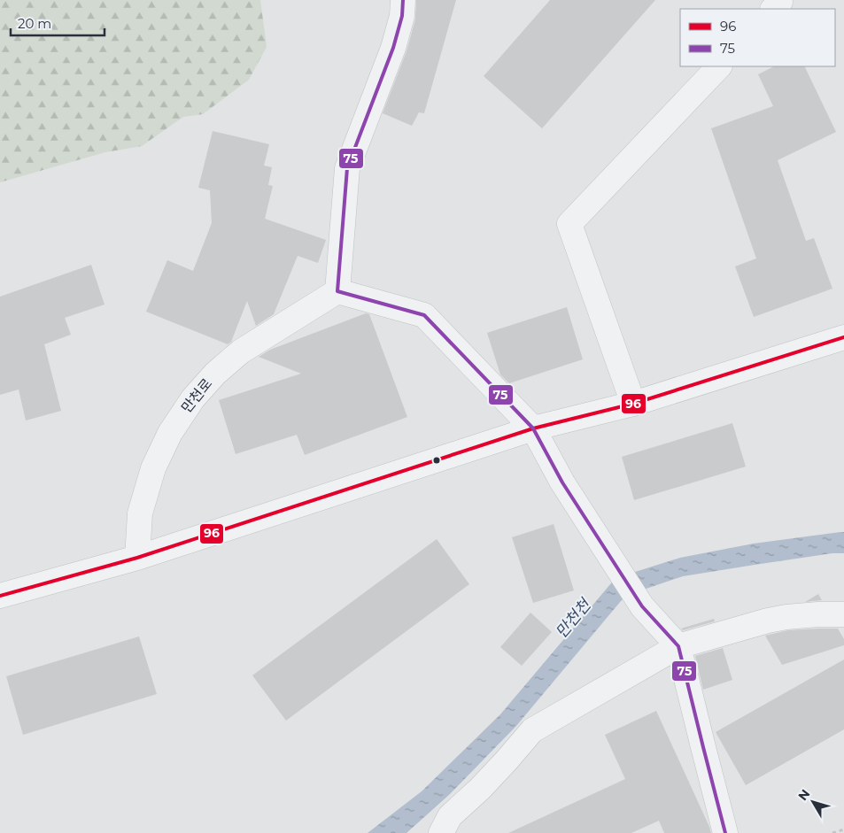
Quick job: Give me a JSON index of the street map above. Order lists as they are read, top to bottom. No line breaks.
{"streets":{"street":["만천로"]},"water":["만천천"],"lines":["transit line 75","transit line 96"],"legend":["96","75"],"scale_bar":"20 m","north":"top left"}
